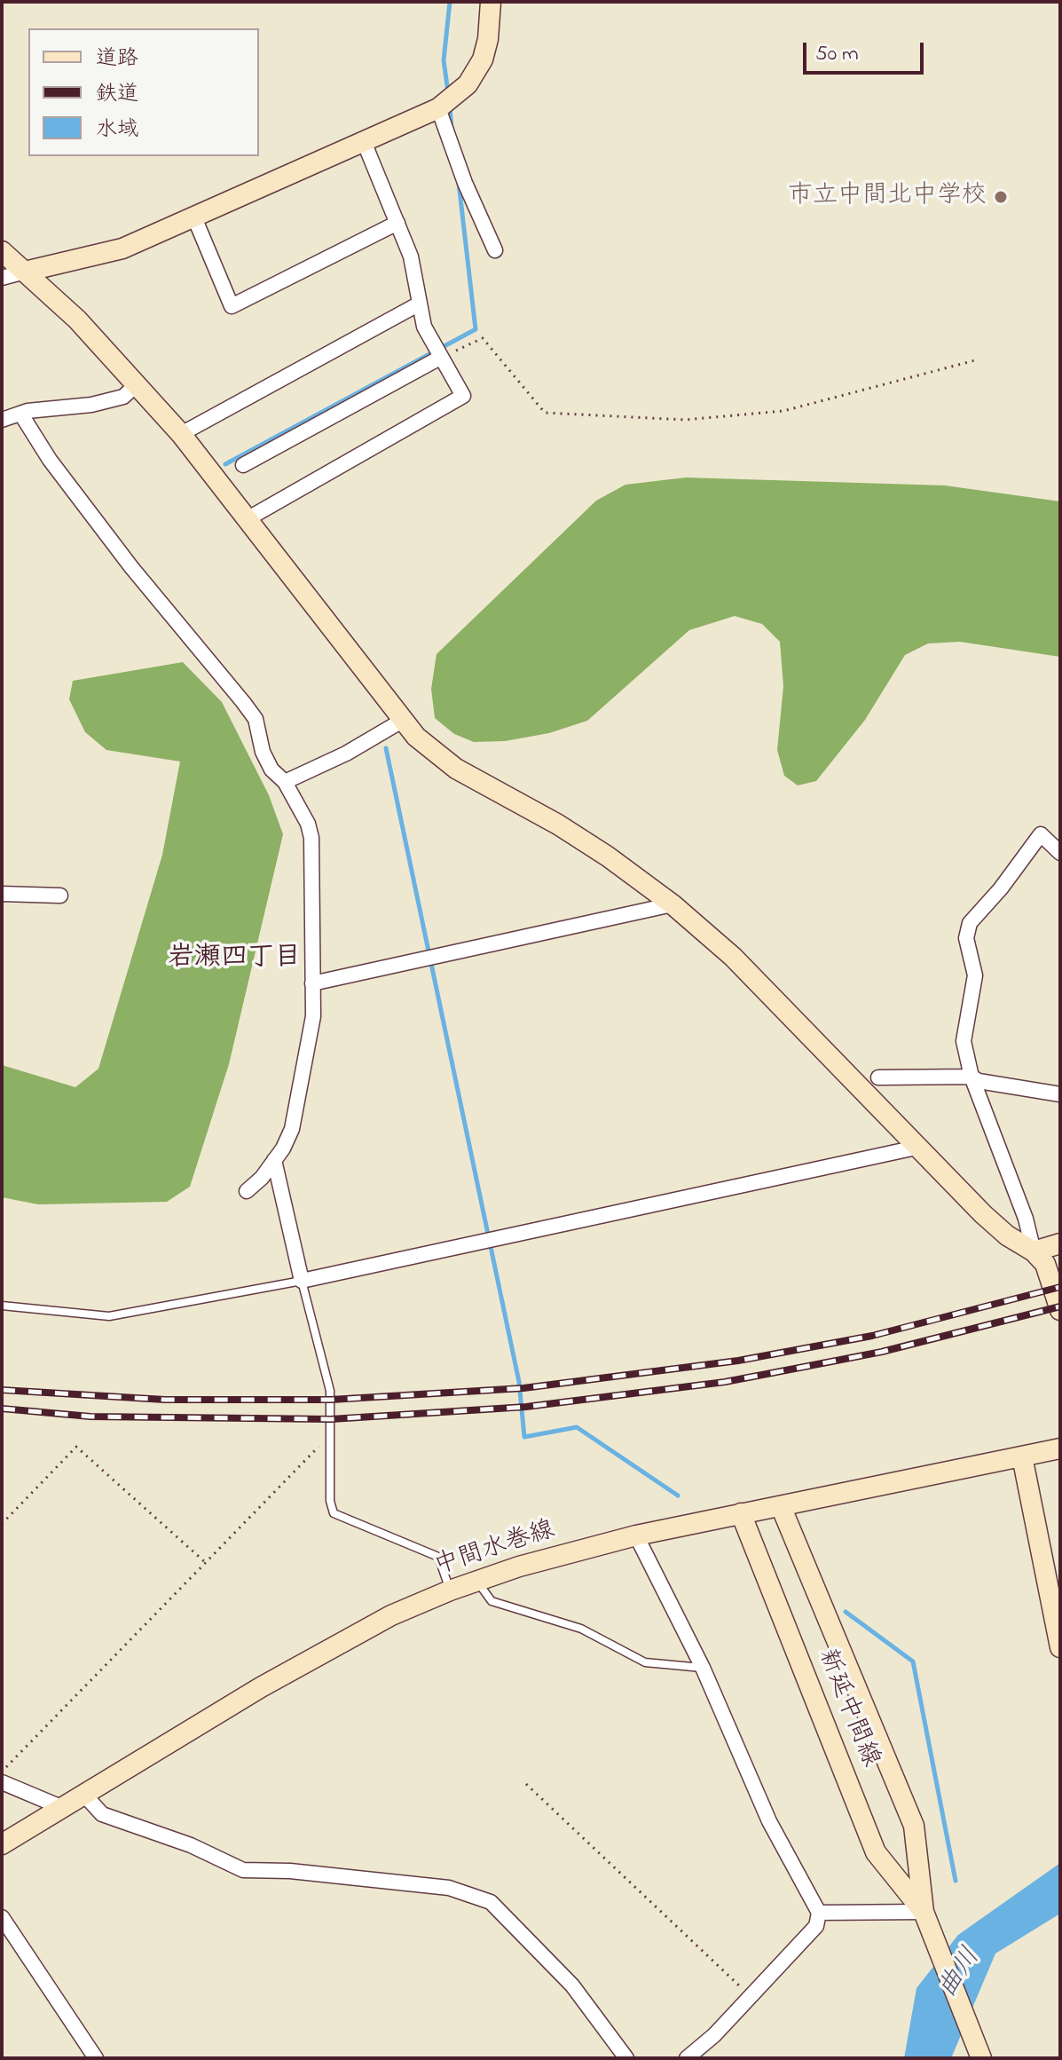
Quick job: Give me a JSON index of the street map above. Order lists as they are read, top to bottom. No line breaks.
{"streets":{"street":["中間水巻線","新延中間線"]},"crossings":[["中間水巻線","新延中間線"]],"districts":["岩瀬四丁目"],"water":["曲川"],"places":["市立中間北中学校"],"legend":["道路","鉄道","水域"],"scale_bar":"50 m"}
